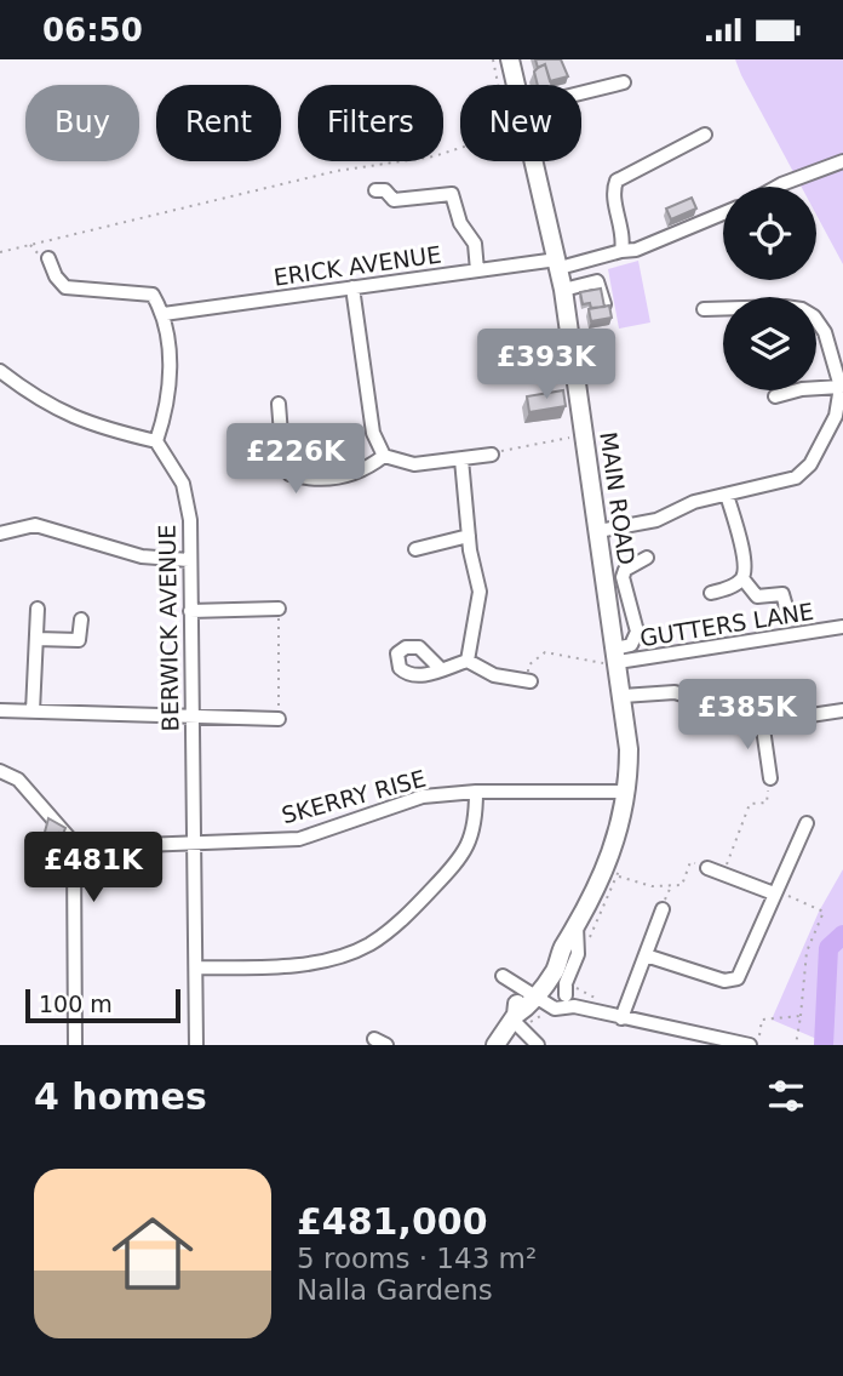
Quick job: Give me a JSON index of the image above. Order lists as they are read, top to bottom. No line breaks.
{"streets":{"main road":["MAIN ROAD"],"street":["ERICK AVENUE","GUTTERS LANE","BERWICK AVENUE","SKERRY RISE"]},"crossings":[["ERICK AVENUE","MAIN ROAD"],["MAIN ROAD","GUTTERS LANE"],["MAIN ROAD","SKERRY RISE"],["BERWICK AVENUE","SKERRY RISE"]],"scale_bar":"100 m","page":{"status":"06:50","chip":["Buy","Rent","Filters","New"],"price":["£393K","£226K","£385K","£481K"],"scale":"100 m","heading":"4 homes","list":[{"name":"£481,000","note":"5 rooms · 143 m² · Nalla Gardens"}]}}
